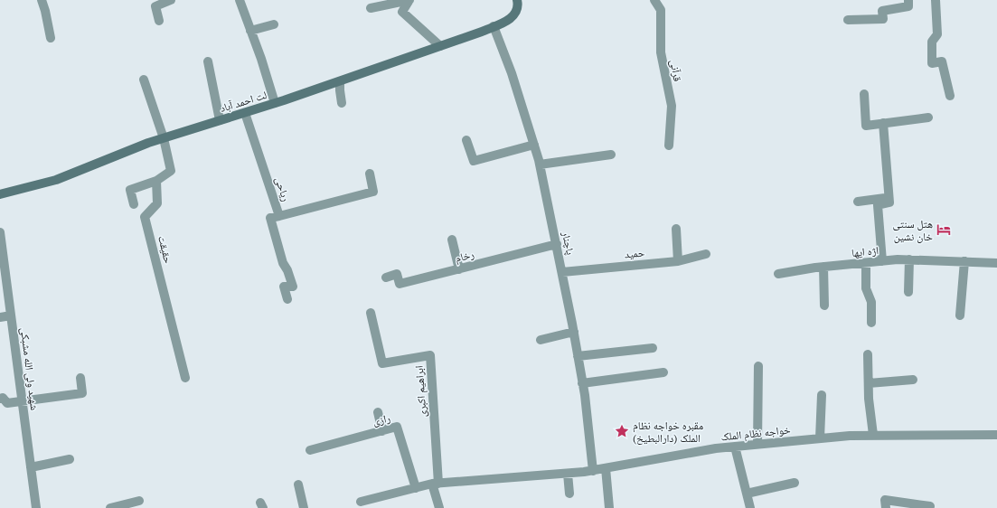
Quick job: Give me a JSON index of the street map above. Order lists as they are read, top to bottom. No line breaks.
{"streets":{"street":["قرآنی","لت احمد آباد","ریاحی","پاچنار","حقیقت","اژه ایها","حمید","رخام","شهید ولی الله مشبکی","ابراهیم اکبری","رازی","خواجه نظام الملک"]},"crossings":[["لت احمد آباد","ریاحی"],["لت احمد آباد","پاچنار"],["پاچنار","حمید"],["پاچنار","رخام"],["پاچنار","خواجه نظام الملک"],["ابراهیم اکبری","خواجه نظام الملک"],["رازی","خواجه نظام الملک"]],"places":{"hotel":["هتل سنتی خان نشین"],"place":["مقبره خواجه نظام الملک (دارالبطیخ)"]}}
